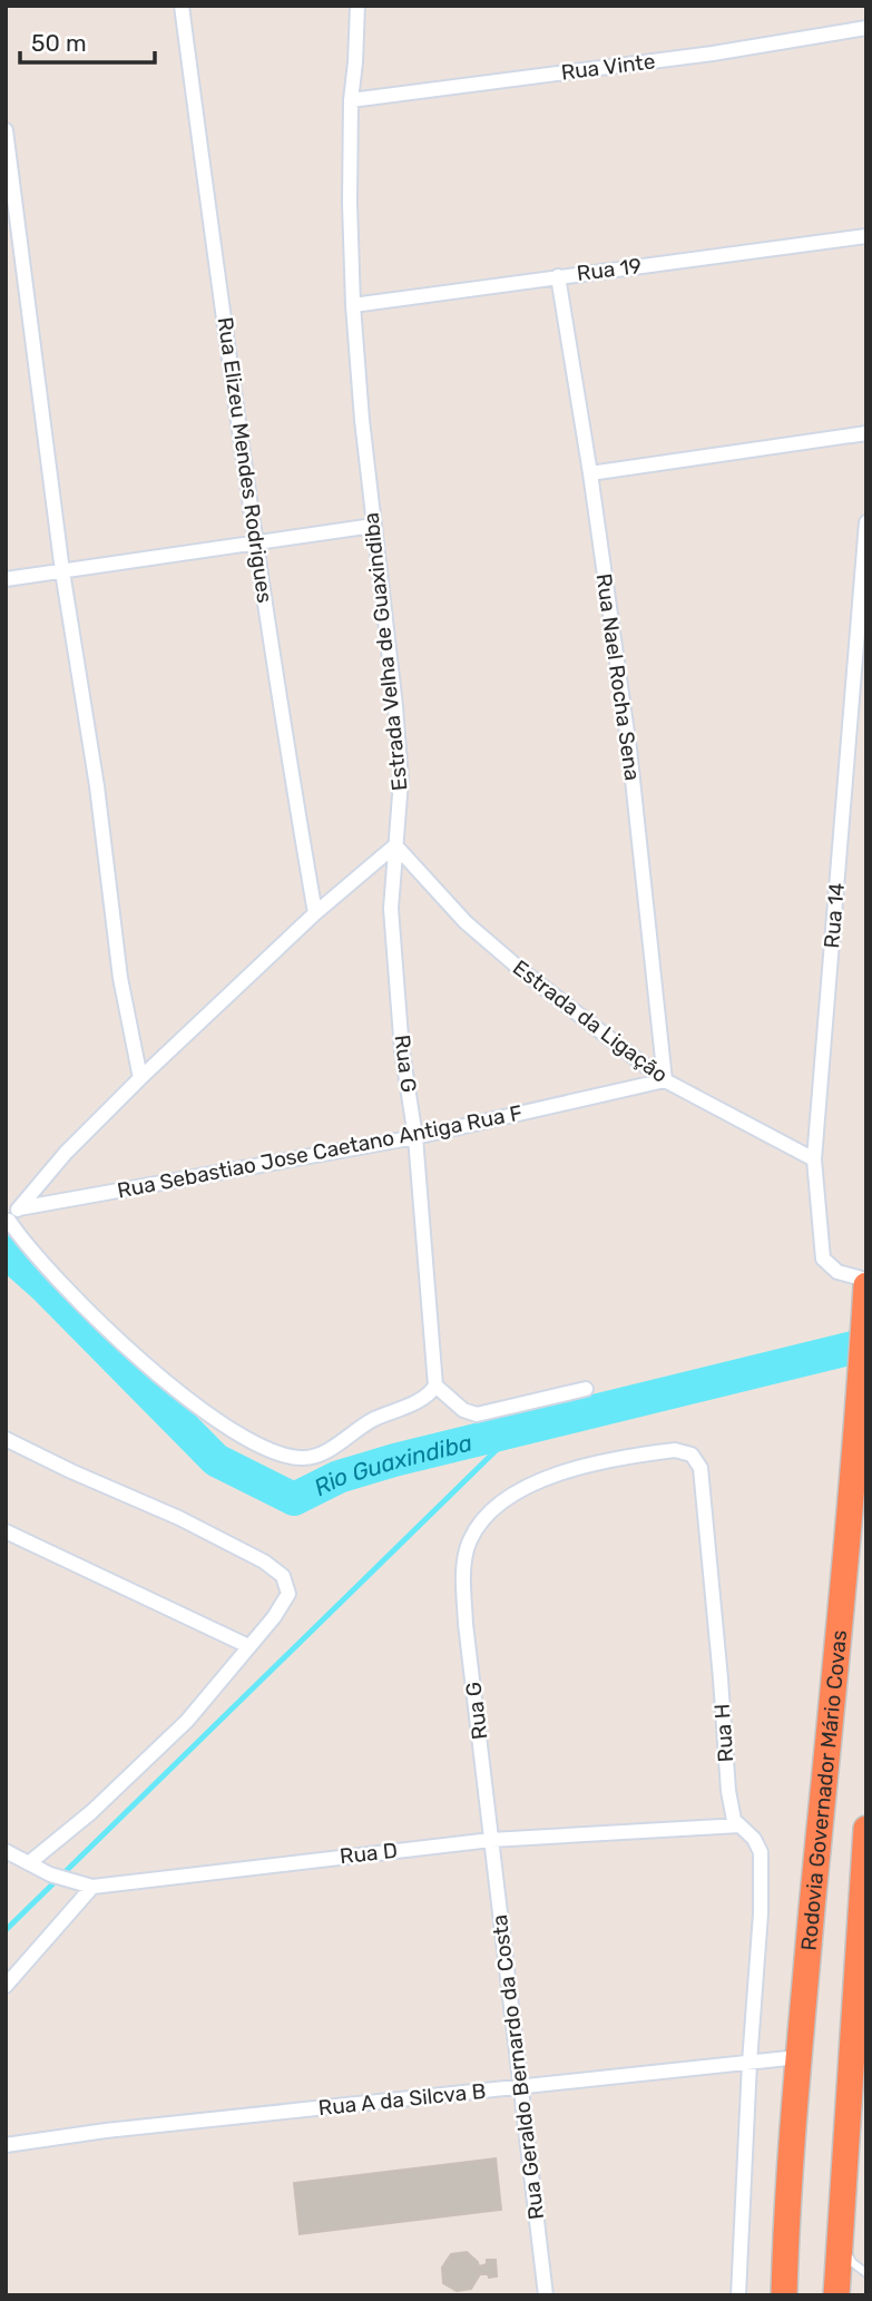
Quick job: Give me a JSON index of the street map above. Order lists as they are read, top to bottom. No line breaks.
{"streets":{"highway":["Rodovia Governador Mário Covas"],"street":["Rua Vinte","Rua 19","Rua Elizeu Mendes Rodrigues","Estrada Velha de Guaxindiba","Rua Nael Rocha Sena","Rua 14","Estrada da Ligação","Rua G","Rua Sebastiao Jose Caetano Antiga Rua F","Rua H","Rua D","Rua Geraldo Bernardo da Costa","Rua A da Silcva B"]},"crossings":[["Rua Vinte","Estrada Velha de Guaxindiba"],["Rua 19","Estrada Velha de Guaxindiba"],["Rua 19","Rua Nael Rocha Sena"],["Estrada Velha de Guaxindiba","Estrada da Ligação"],["Estrada Velha de Guaxindiba","Rua G"],["Rua Nael Rocha Sena","Estrada da Ligação"],["Rua Nael Rocha Sena","Rua Sebastiao Jose Caetano Antiga Rua F"],["Rua 14","Estrada da Ligação"],["Rua 14","Rodovia Governador Mário Covas"],["Estrada da Ligação","Rua G"],["Estrada da Ligação","Rua Sebastiao Jose Caetano Antiga Rua F"],["Rua G","Rua Sebastiao Jose Caetano Antiga Rua F"],["Rua G","Rua H"],["Rua G","Rua D"],["Rua G","Rua Geraldo Bernardo da Costa"],["Rua H","Rua D"],["Rua H","Rua A da Silcva B"],["Rodovia Governador Mário Covas","Rua A da Silcva B"],["Rua D","Rua Geraldo Bernardo da Costa"],["Rua Geraldo Bernardo da Costa","Rua A da Silcva B"]],"water":["Rio Guaxindiba"],"scale_bar":"50 m"}
